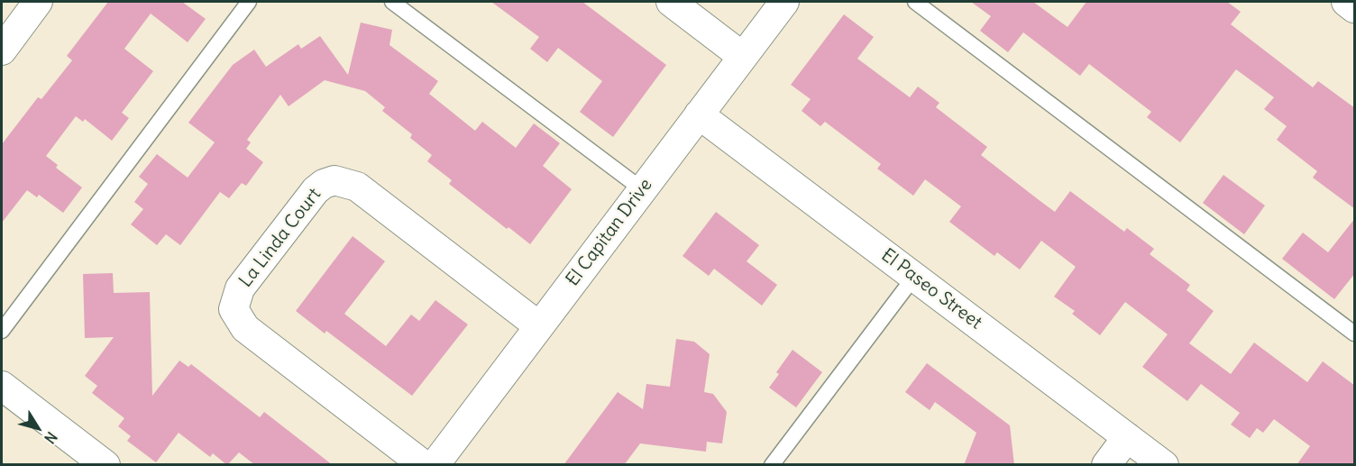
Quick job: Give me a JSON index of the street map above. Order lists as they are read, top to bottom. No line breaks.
{"streets":{"street":["El Capitan Drive","La Linda Court","El Paseo Street"]},"crossings":[["El Capitan Drive","La Linda Court"],["El Capitan Drive","El Paseo Street"]],"north":"bottom right"}
